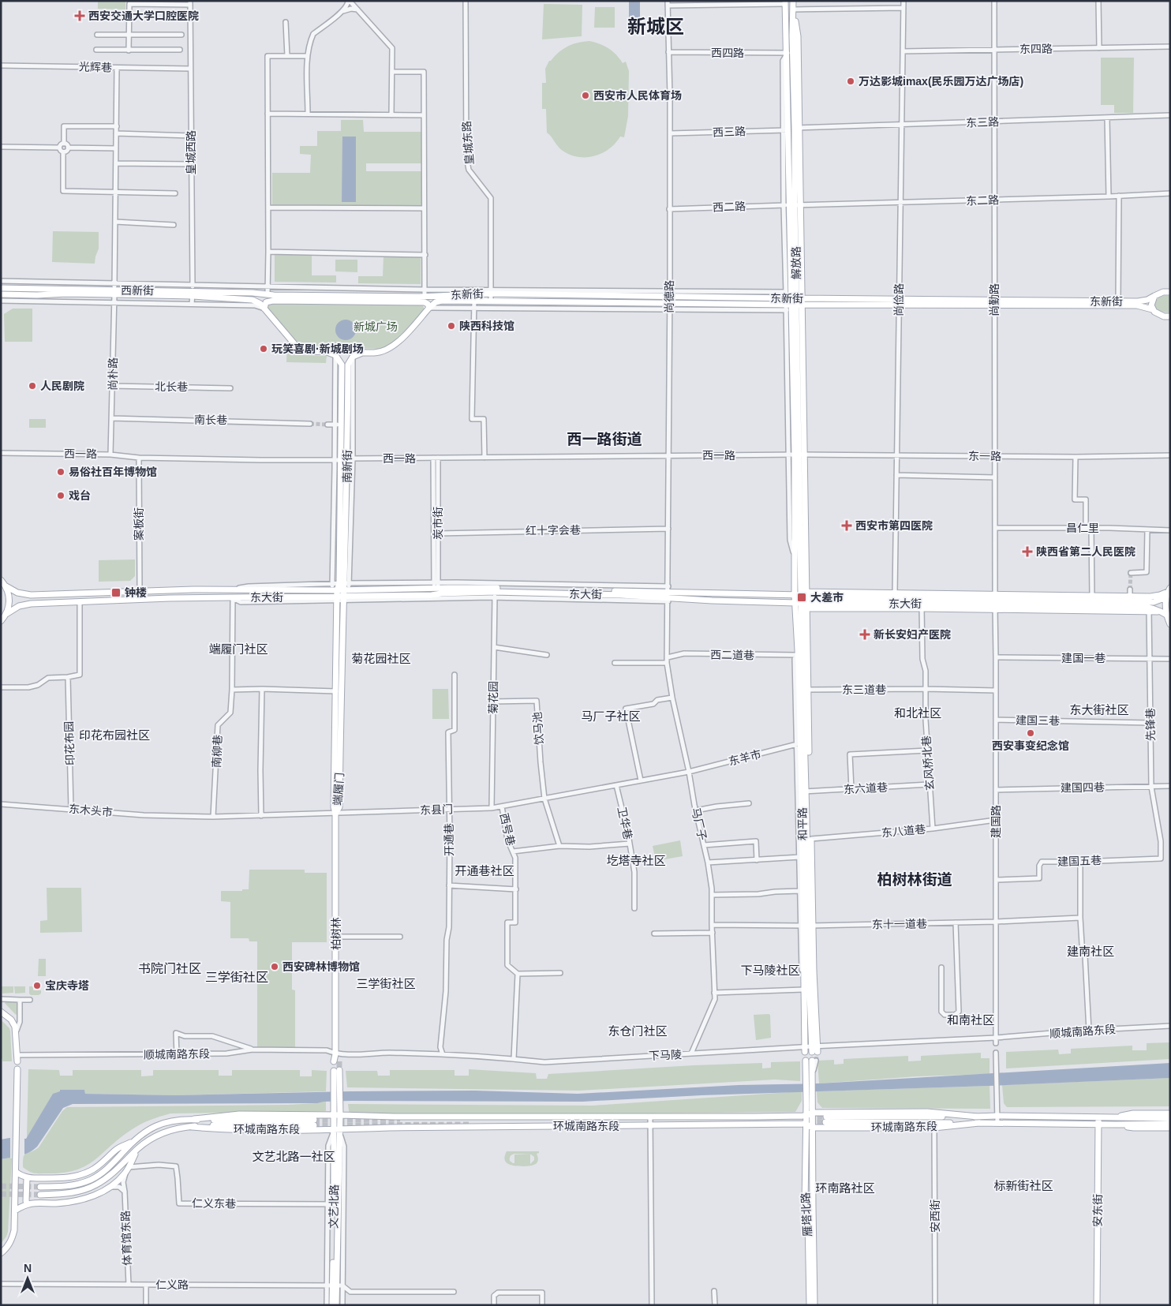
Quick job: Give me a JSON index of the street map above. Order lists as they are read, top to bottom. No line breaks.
{"streets":{"main road":["解放路","西新街","东新街","南新街","东大街","端履门","和平路","柏树林","环城南路东段","文艺北路","安东街","雁塔北路"],"street":["东四路","西四路","光辉巷","东三路","西三路","皇城东路","皇城西路","东二路","西二路","尚德路","尚俭路","尚勤路","尚朴路","北长巷","南长巷","西一路","东一路","炭市街","案板街","昌仁里","红十字会巷","西二道巷","建国一巷","东三道巷","菊花园","建国三巷","先锋巷","饮马池","印花布园","南柳巷","东羊市","玄风桥北巷","建国四巷","东六道巷","东县门","东木头市","建国路","卫华巷","马厂子","西号巷","东八道巷","开通巷","建国五巷","东十一道巷","顺城南路东段","下马陵","仁义东巷","安西街","体育馆东路","仁义路"]},"crossings":[["东四路","尚俭路"],["东四路","尚勤路"],["西四路","解放路"],["西四路","尚德路"],["光辉巷","皇城西路"],["光辉巷","尚朴路"],["东三路","解放路"],["东三路","尚俭路"],["东三路","尚勤路"],["西三路","解放路"],["西三路","尚德路"],["皇城东路","东新街"],["皇城西路","西新街"],["东二路","西二路"],["东二路","解放路"],["东二路","尚俭路"],["东二路","尚勤路"],["西二路","解放路"],["西二路","尚德路"],["解放路","东新街"],["解放路","西一路"],["解放路","东一路"],["解放路","东大街"],["解放路","和平路"],["西新街","东新街"],["西新街","尚朴路"],["西新街","南新街"],["东新街","尚德路"],["东新街","尚俭路"],["东新街","尚勤路"],["尚德路","西一路"],["尚德路","红十字会巷"],["尚德路","东大街"],["尚德路","马厂子"],["尚俭路","东一路"],["尚俭路","东大街"],["尚勤路","东一路"],["尚勤路","昌仁里"],["尚勤路","东大街"],["尚勤路","建国路"],["尚朴路","北长巷"],["尚朴路","南长巷"],["尚朴路","西一路"],["西一路","东一路"],["西一路","南新街"],["西一路","炭市街"],["西一路","案板街"],["南新街","东大街"],["南新街","端履门"],["炭市街","红十字会巷"],["炭市街","东大街"],["案板街","东大街"],["东大街","菊花园"],["东大街","先锋巷"],["东大街","南柳巷"],["东大街","玄风桥北巷"],["东大街","端履门"],["东大街","建国路"],["东大街","马厂子"],["东大街","和平路"],["西二道巷","马厂子"],["西二道巷","和平路"],["建国一巷","先锋巷"],["建国一巷","建国路"],["东三道巷","玄风桥北巷"],["东三道巷","建国路"],["东三道巷","和平路"],["菊花园","饮马池"],["菊花园","东县门"],["建国三巷","先锋巷"],["建国三巷","建国路"],["先锋巷","建国四巷"],["先锋巷","建国五巷"],["饮马池","东县门"],["印花布园","东木头市"],["南柳巷","东县门"],["东羊市","东县门"],["东羊市","马厂子"],["东羊市","和平路"],["玄风桥北巷","东六道巷"],["玄风桥北巷","东八道巷"],["建国四巷","建国路"],["东六道巷","和平路"],["端履门","东县门"],["端履门","柏树林"],["东县门","东木头市"],["东县门","卫华巷"],["东县门","马厂子"],["东县门","西号巷"],["东县门","开通巷"],["东县门","柏树林"],["建国路","东八道巷"],["建国路","建国五巷"],["建国路","东十一道巷"],["建国路","顺城南路东段"],["建国路","下马陵"],["马厂子","东十一道巷"],["马厂子","下马陵"],["和平路","东十一道巷"],["和平路","下马陵"],["开通巷","下马陵"],["柏树林","顺城南路东段"],["柏树林","下马陵"],["顺城南路东段","下马陵"],["环城南路东段","文艺北路"],["环城南路东段","安东街"],["环城南路东段","雁塔北路"],["环城南路东段","安西街"],["仁义东巷","文艺北路"],["文艺北路","仁义路"],["体育馆东路","仁义路"]],"districts":["新城区","西一路街道","端履门社区","菊花园社区","东大街社区","和北社区","马厂子社区","印花布园社区","圪塔寺社区","开通巷社区","柏树林街道","建南社区","书院门社区","下马陵社区","三学街社区","三学街社区","和南社区","东仓门社区","文艺北路一社区","标新街社区","环南路社区"],"parks":["新城广场"],"places":{"health":["西安交通大学口腔医院","西安市第四医院","陕西省第二人民医院","新长安妇产医院"],"other":["万达影城imax(民乐园万达广场店)","西安市人民体育场","陕西科技馆","玩笑喜剧·新城剧场","人民剧院","易俗社百年博物馆","戏台","西安事变纪念馆","西安碑林博物馆","宝庆寺塔"],"transit":["钟楼","大差市"]},"north":"top"}
